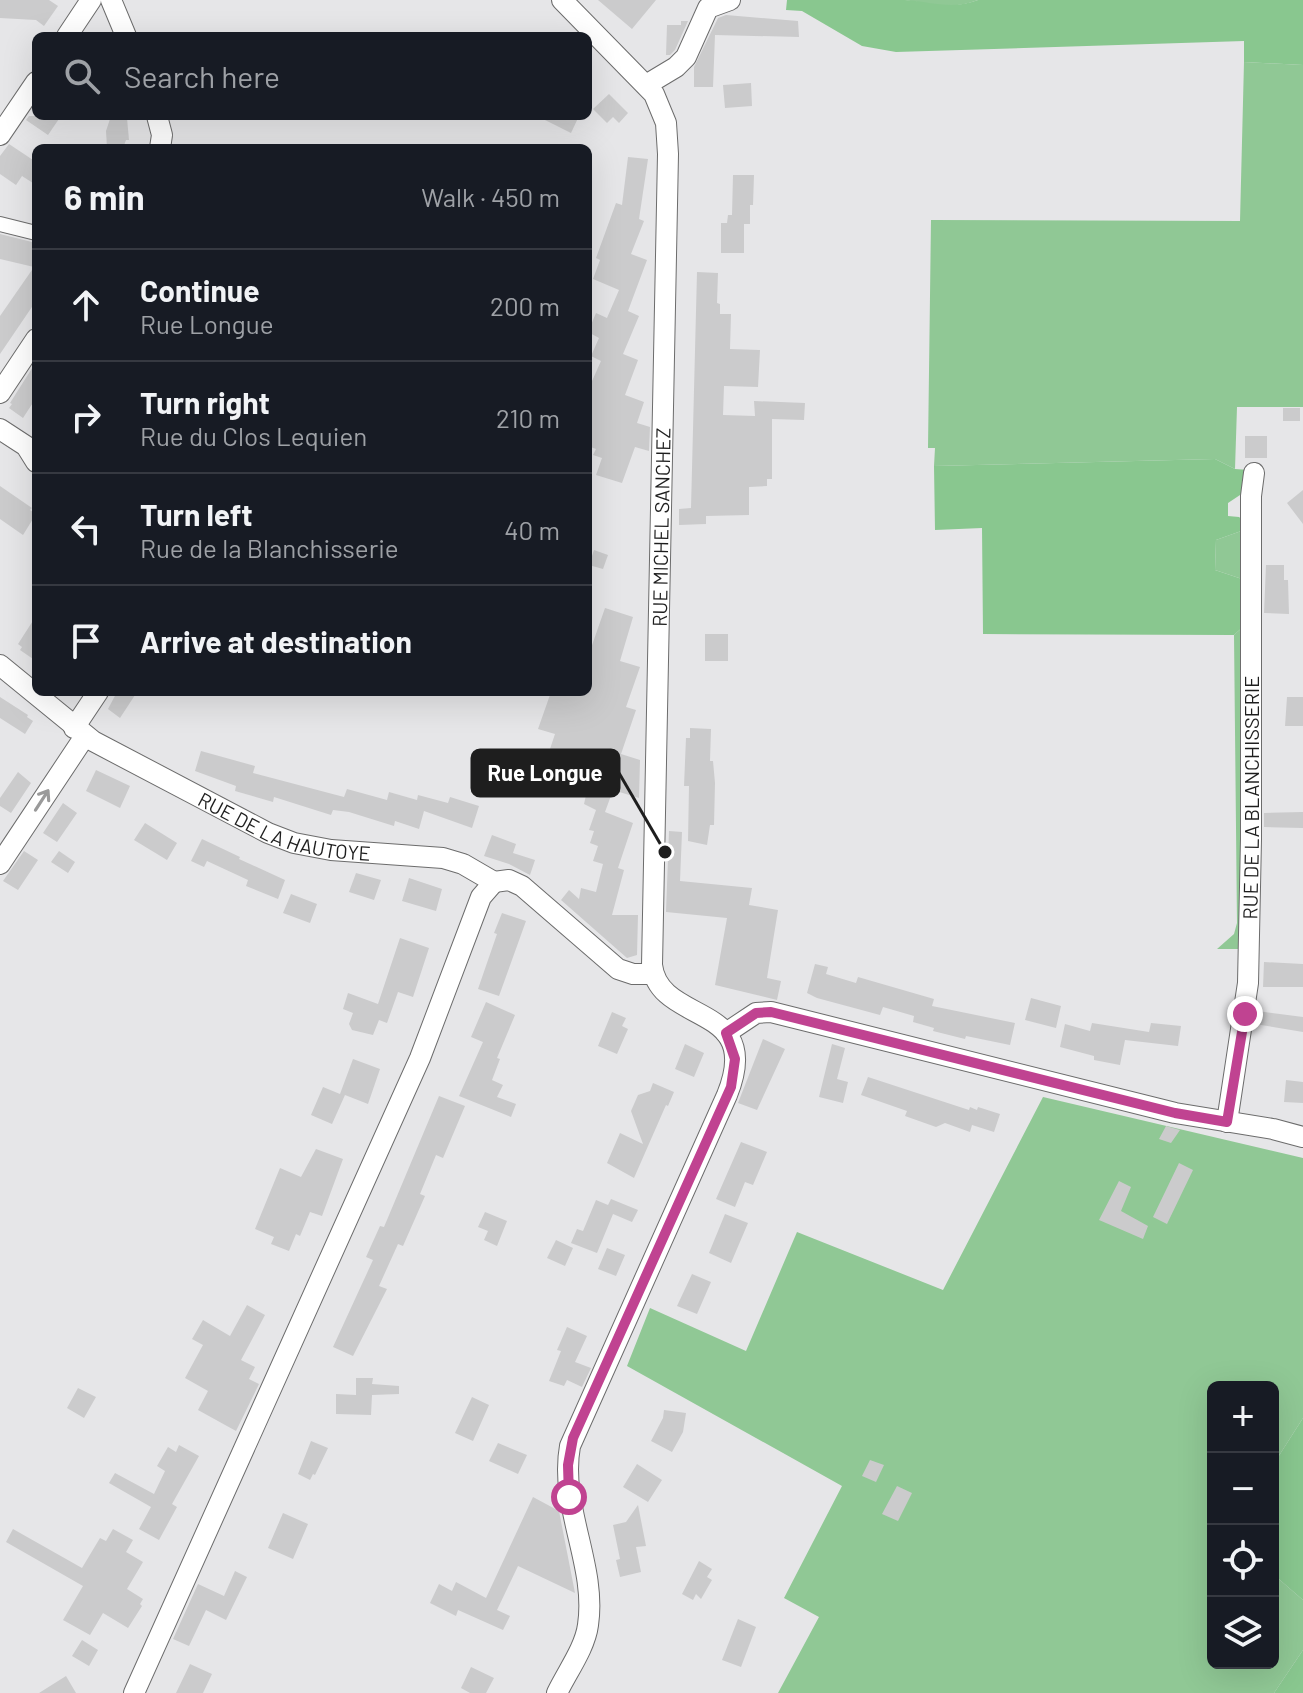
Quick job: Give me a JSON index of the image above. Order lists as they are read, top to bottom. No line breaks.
{"streets":{"street":["RUE MICHEL SANCHEZ","RUE DE LA BLANCHISSERIE","RUE DE LA HAUTOYE"]},"crossings":[["RUE MICHEL SANCHEZ","RUE DE LA HAUTOYE"]],"places":["Rue Longue"],"page":{"search":"Search here","heading":["6 min","Walk · 450 m"],"list":[["Continue","Rue Longue","200 m"],["Turn right","Rue du Clos Lequien","210 m"],["Turn left","Rue de la Blanchisserie","40 m"],"Arrive at destination"],"map_buttons":["+","−"]}}
